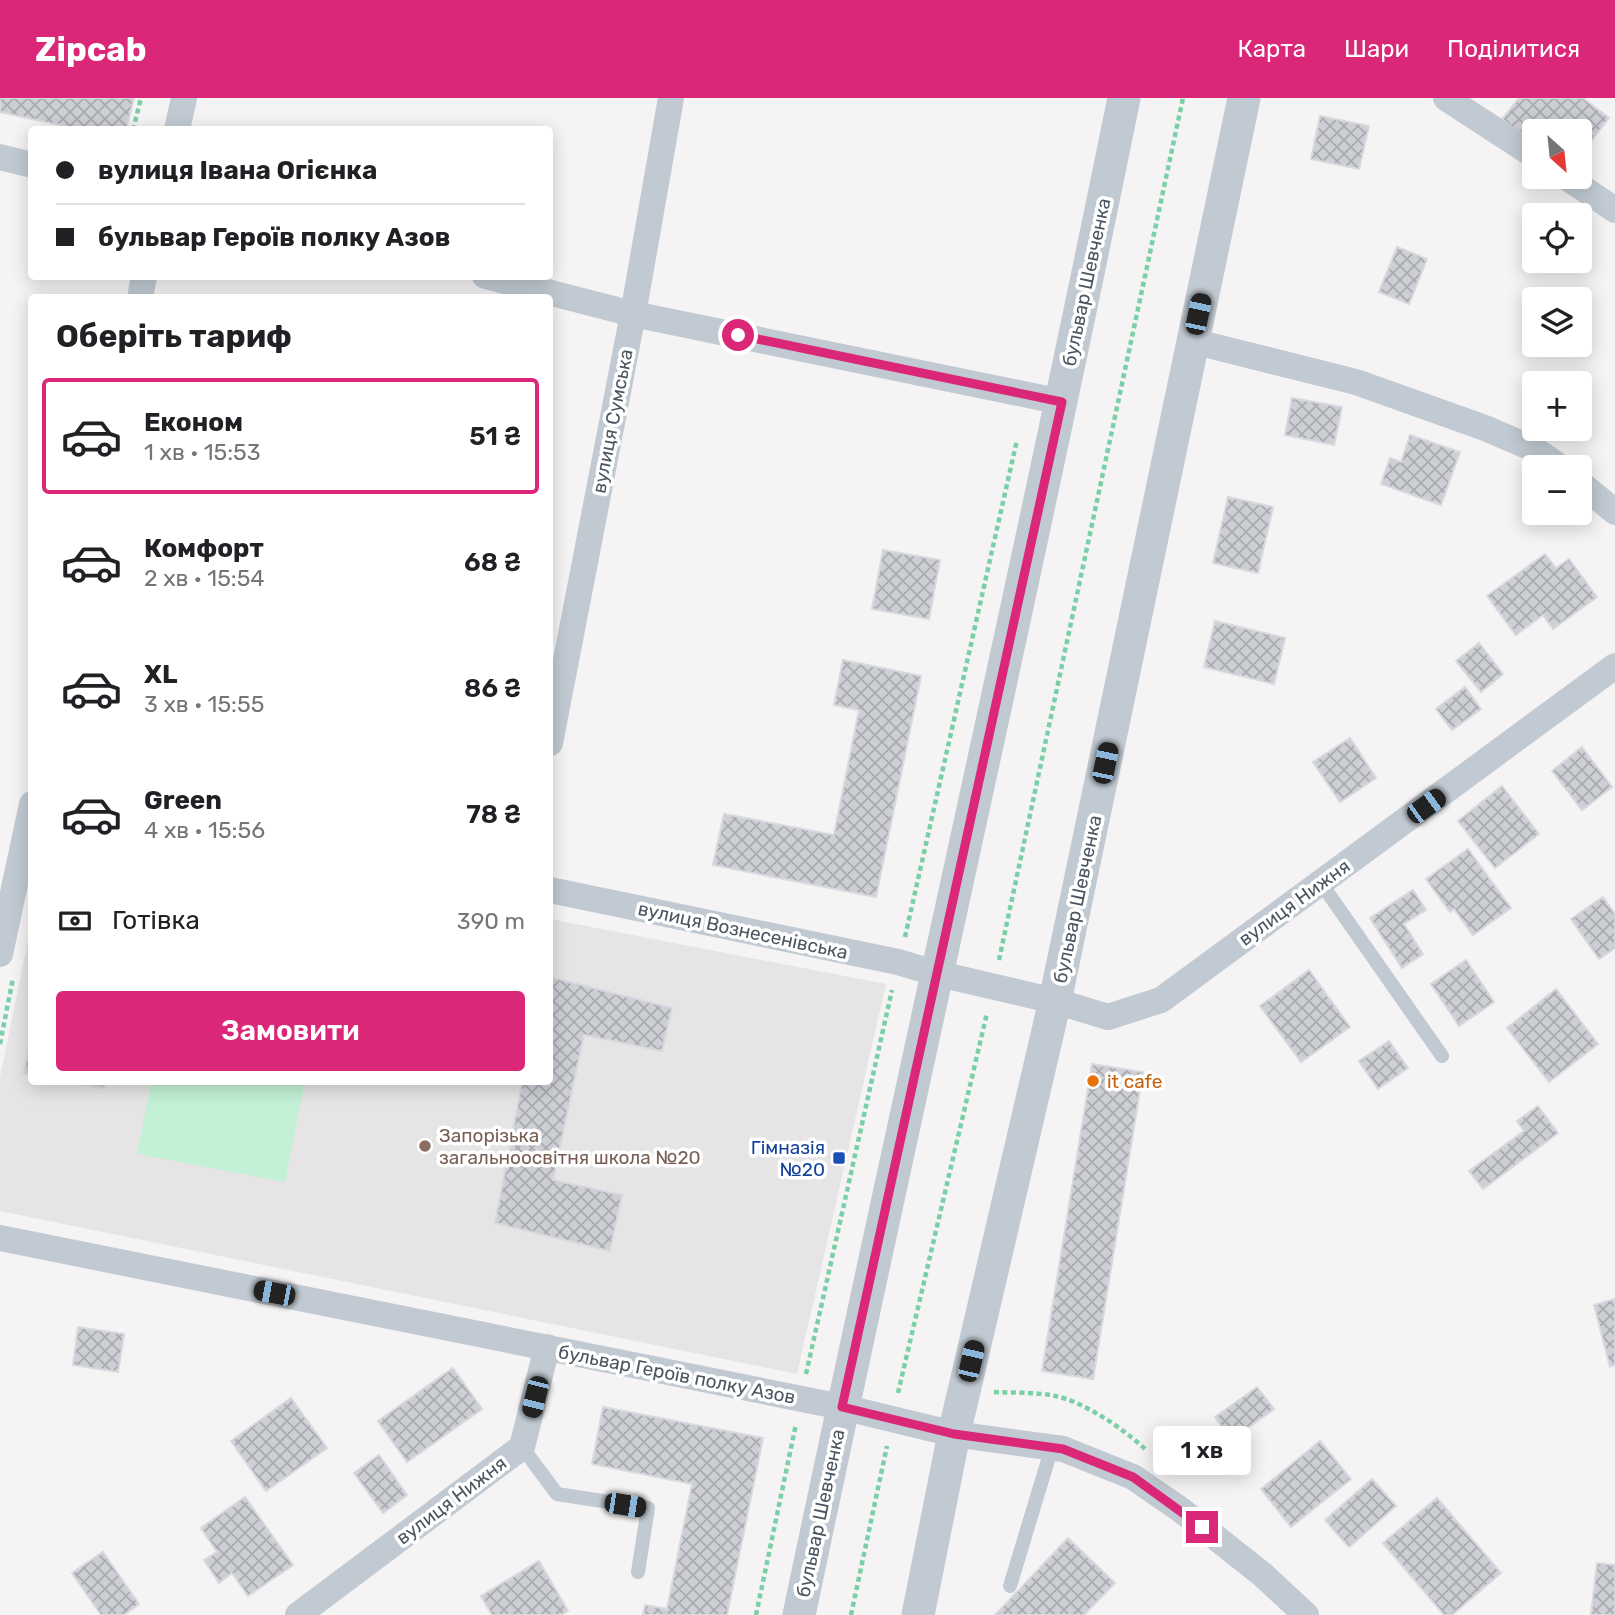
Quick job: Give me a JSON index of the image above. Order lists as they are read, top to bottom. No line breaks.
{"streets":{"street":["бульвар Шевченка","вулиця Сумська","вулиця Нижня","вулиця Вознесенівська","бульвар Героїв полку Азов"]},"crossings":[["бульвар Шевченка","вулиця Нижня"],["бульвар Шевченка","вулиця Вознесенівська"],["бульвар Шевченка","бульвар Героїв полку Азов"],["вулиця Нижня","вулиця Вознесенівська"],["вулиця Нижня","бульвар Героїв полку Азов"]],"places":{"other":["it cafe","Запорізька загальноосвітня школа №20"],"transit":["Гімназія №20"]},"north":"bottom right","page":{"header":"Zipcab","nav":["Карта","Шари","Поділитися"],"map_buttons":["+","−"],"banner":["вулиця Івана Огієнка","бульвар Героїв полку Азов"],"heading":"Оберіть тариф","list":[{"name":"Економ","note":"1 хв · 15:53","value":"51 ₴"},{"name":"Комфорт","note":"2 хв · 15:54","value":"68 ₴"},{"name":"XL","note":"3 хв · 15:55","value":"86 ₴"},{"name":"Green","note":"4 хв · 15:56","value":"78 ₴"}],"pay":["Готівка","390 m"],"buttons":"Замовити","bubble":"1 хв"}}
